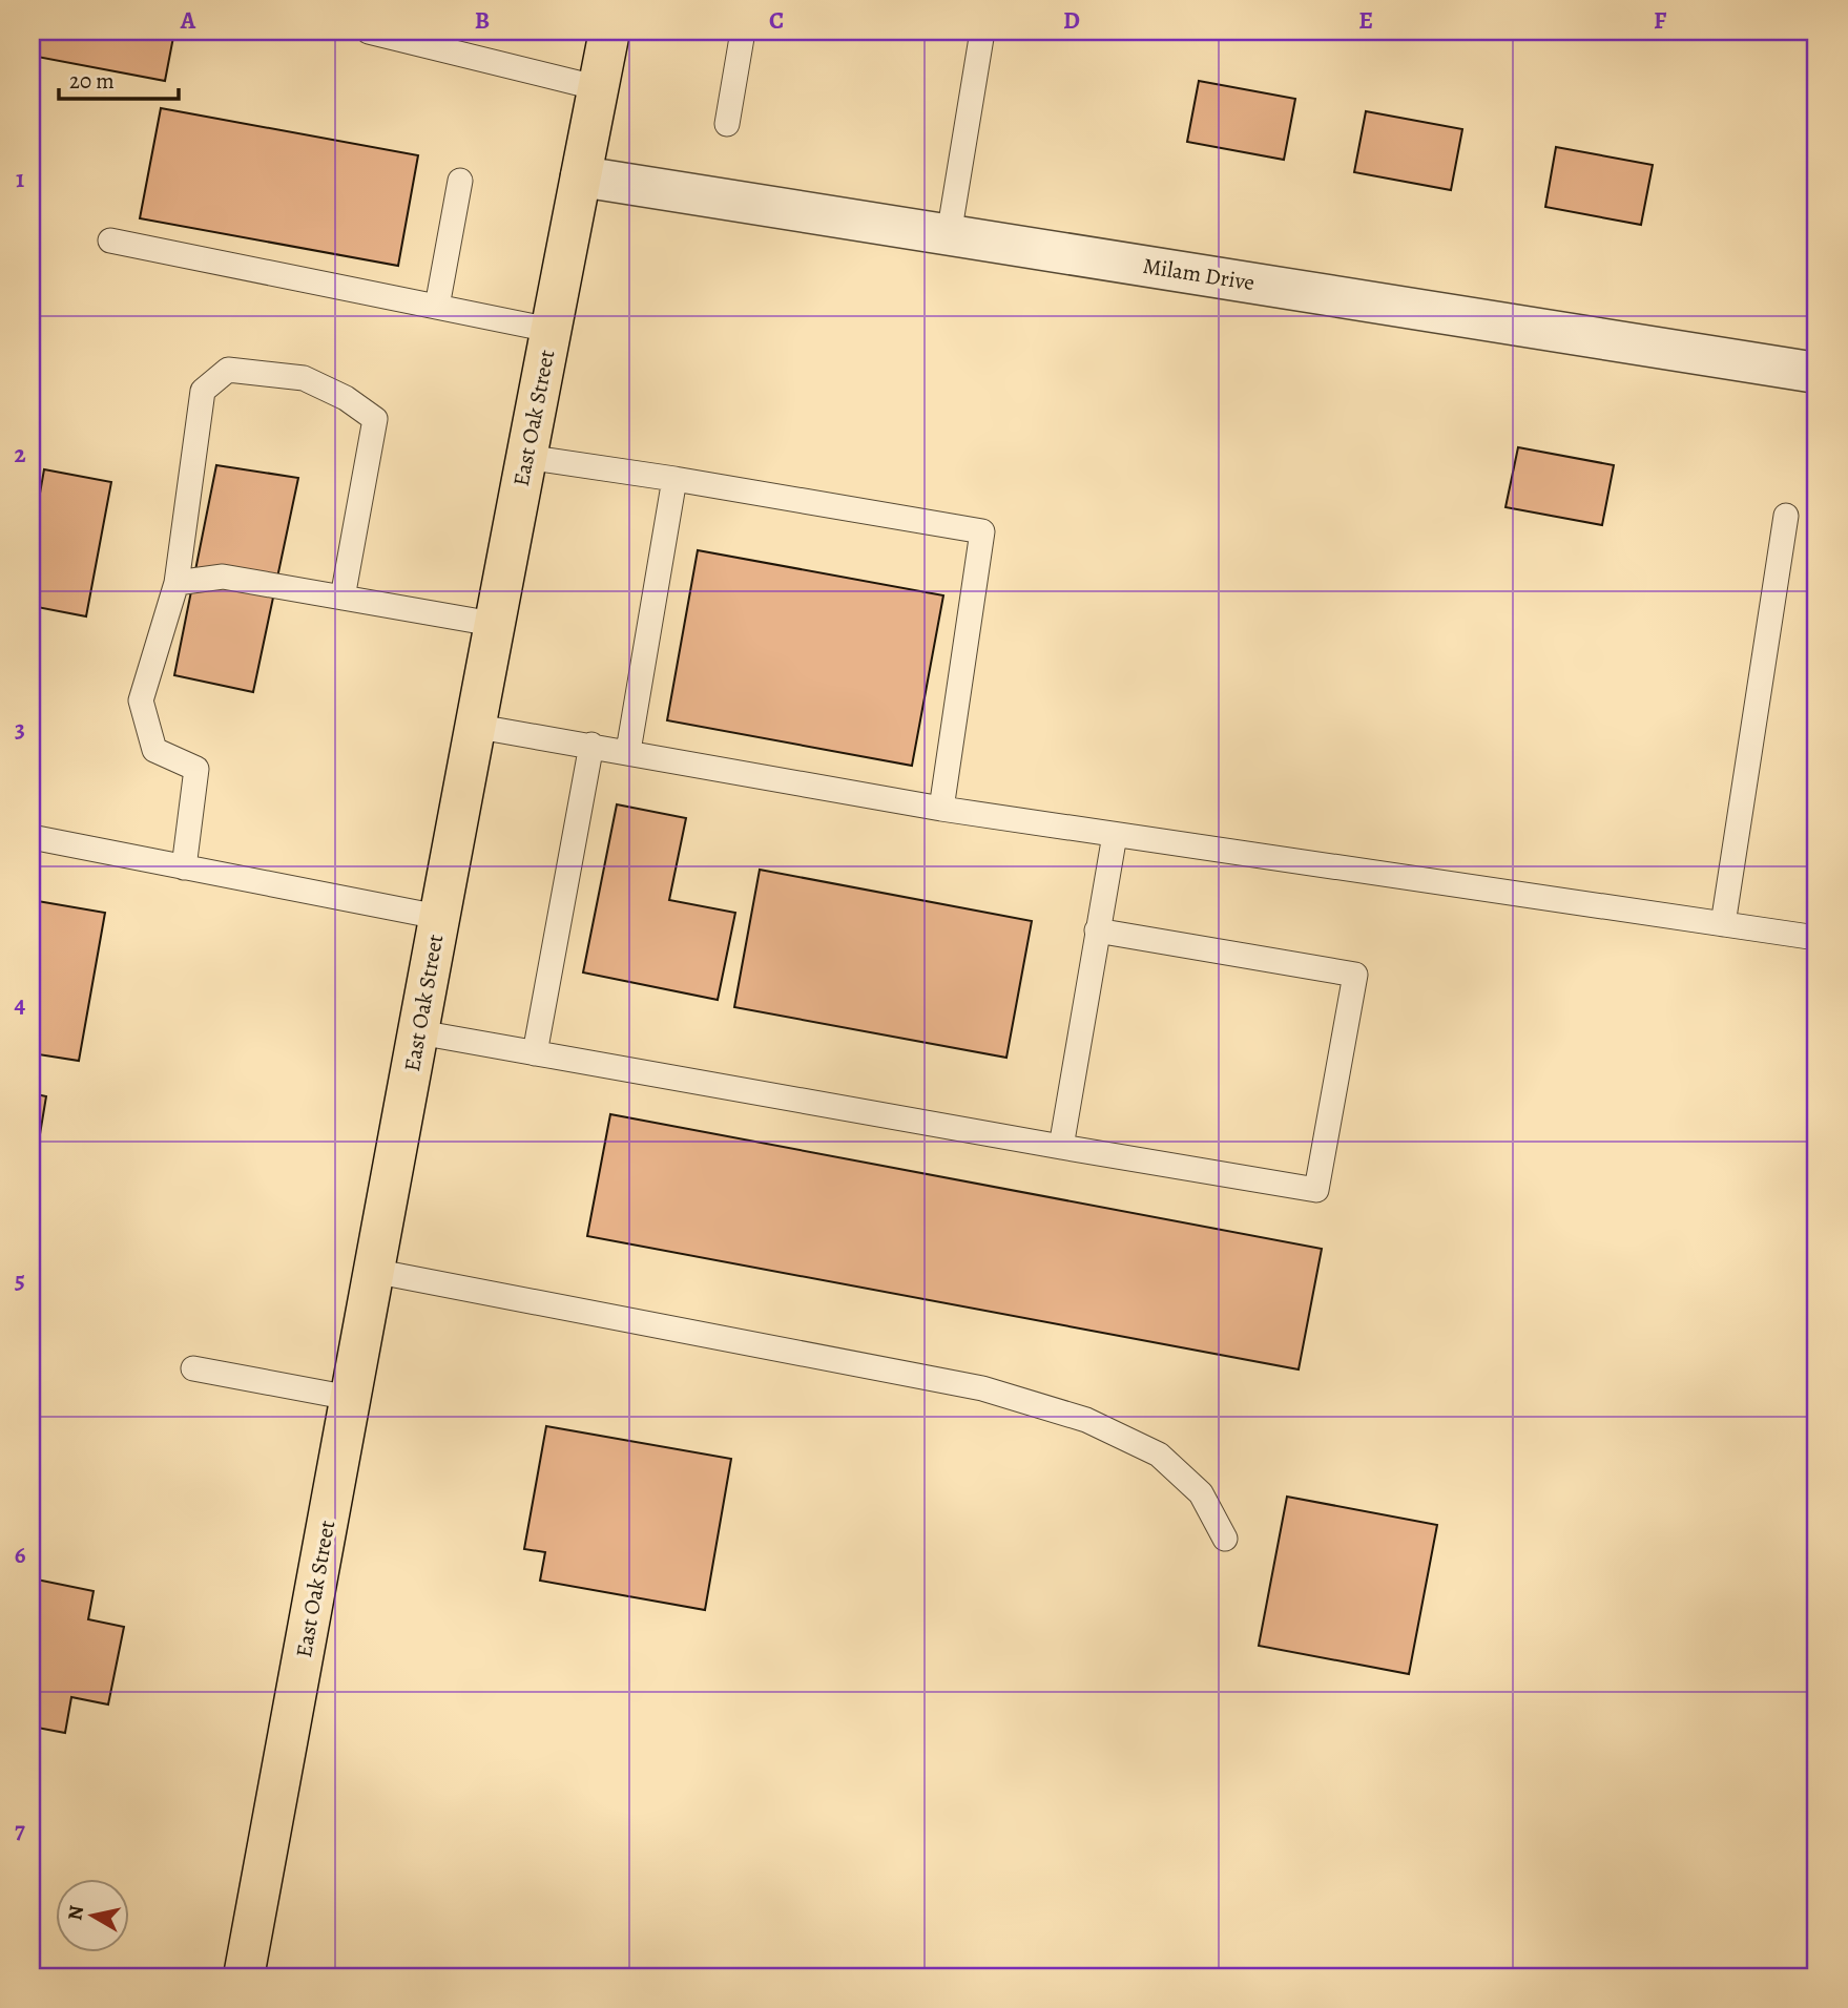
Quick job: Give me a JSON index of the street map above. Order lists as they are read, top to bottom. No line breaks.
{"streets":{"highway":["East Oak Street"],"street":["Milam Drive"]},"crossings":[["Milam Drive","East Oak Street"]],"scale_bar":"20 m","north":"left","grid":{"columns":["A","B","C","D","E","F"],"rows":["1","2","3","4","5","6","7"]}}
